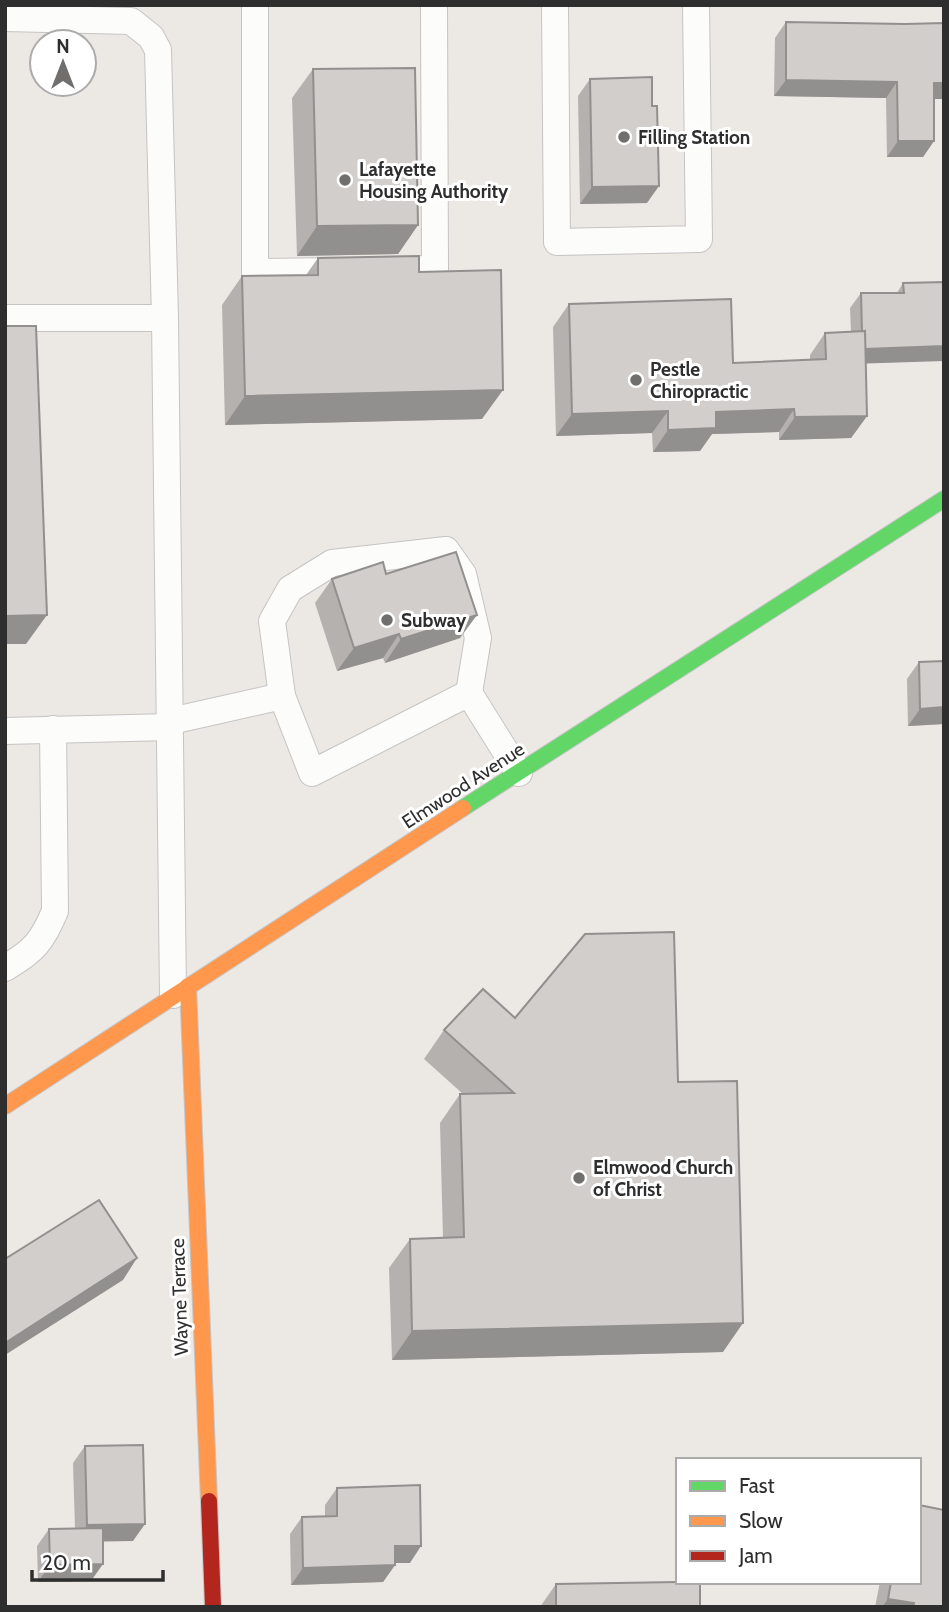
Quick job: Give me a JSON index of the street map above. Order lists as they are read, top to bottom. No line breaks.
{"streets":{"main road":["Elmwood Avenue","Wayne Terrace"]},"crossings":[["Elmwood Avenue","Wayne Terrace"]],"places":["Filling Station","Lafayette Housing Authority","Pestle Chiropractic","Subway","Elmwood Church of Christ"],"legend":["Fast","Slow","Jam"],"scale_bar":"20 m","north":"top"}
